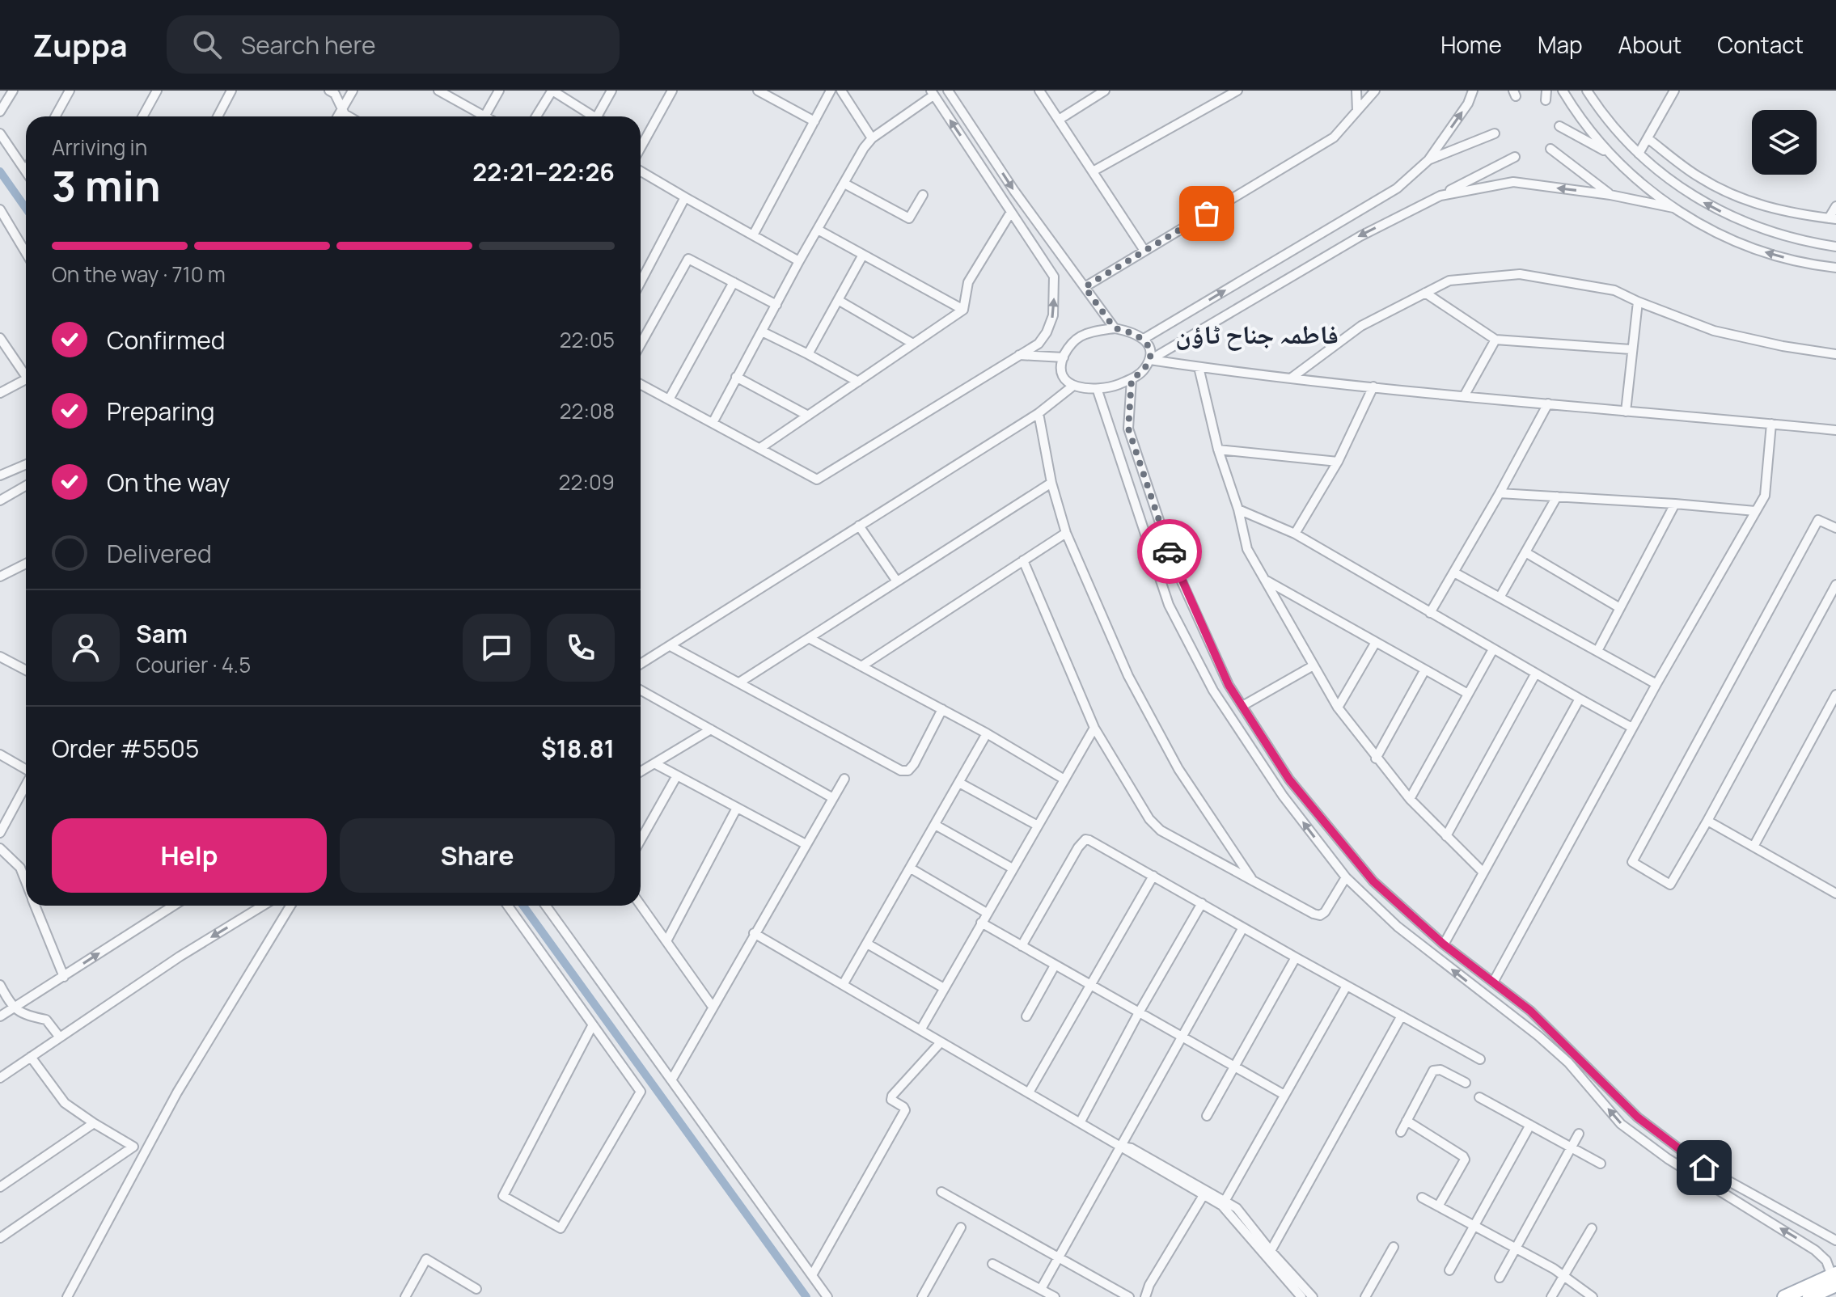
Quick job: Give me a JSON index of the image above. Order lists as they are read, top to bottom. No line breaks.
{"districts":["فاطمہ جناح ٹاؤن"],"page":{"header":"Zuppa","search":"Search here","nav":["Home","Map","About","Contact"],"heading":["3 min","Arriving in","22:21–22:26"],"panel":["Sam","Courier · 4.5","Order #5505","$18.81"],"bar":"On the way · 710 m","list":[["Confirmed","22:05"],["Preparing","22:08"],["On the way","22:09"],"Delivered"],"buttons":["Help","Share"]}}
